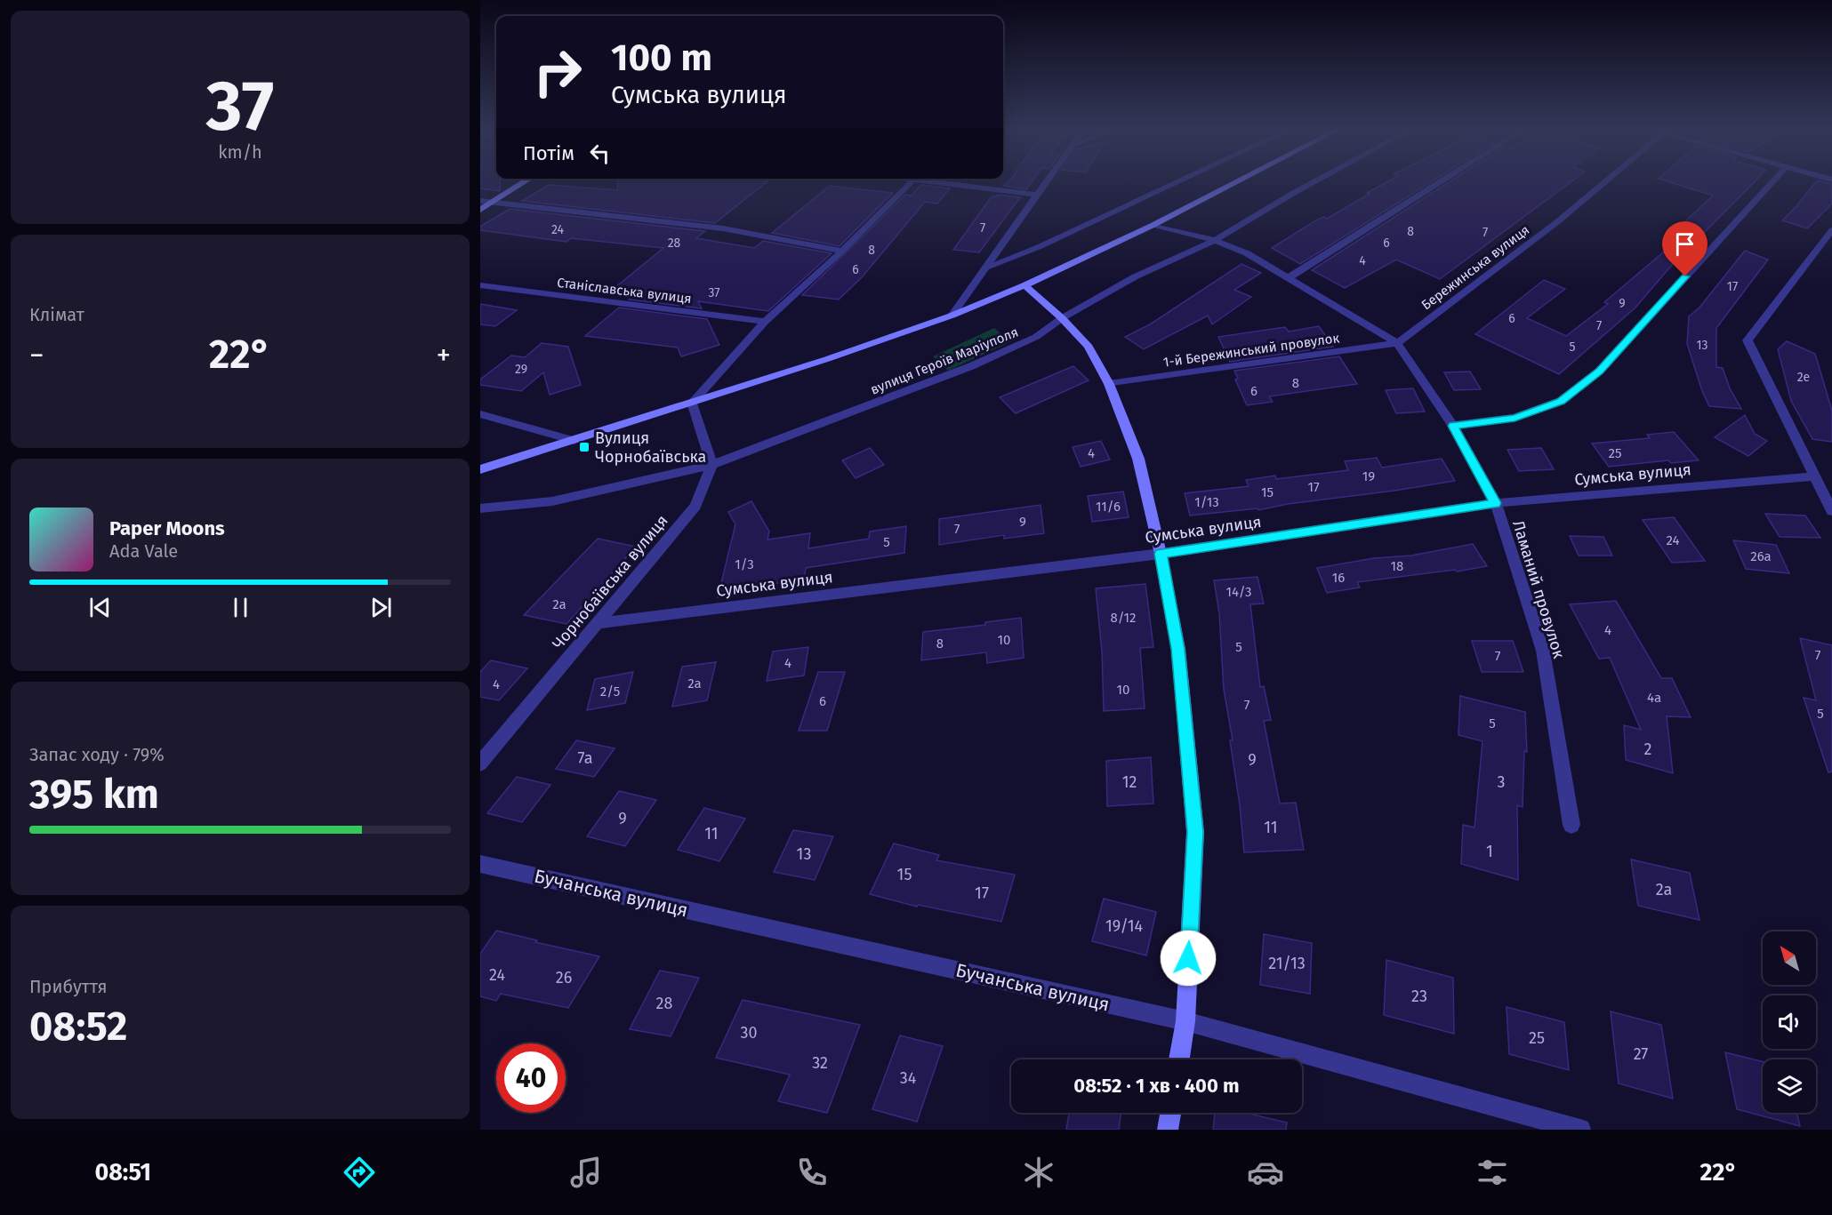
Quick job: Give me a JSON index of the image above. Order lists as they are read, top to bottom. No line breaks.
{"streets":{"street":["Бережинська вулиця","Станіславська вулиця","1-й Бережинський провулок","вулиця Героїв Маріуполя","Сумська вулиця","Чорнобаївська вулиця","Ламаний провулок","Бучанська вулиця"]},"crossings":[["Бережинська вулиця","1-й Бережинський провулок"],["Бережинська вулиця","Ламаний провулок"],["1-й Бережинський провулок","Ламаний провулок"],["вулиця Героїв Маріуполя","Чорнобаївська вулиця"],["вулиця Героїв Маріуполя","Ламаний провулок"],["Сумська вулиця","Чорнобаївська вулиця"],["Сумська вулиця","Ламаний провулок"]],"places":{"transit":["Вулиця Чорнобаївська"]},"house_numbers":["7","24","8","7","28","6","8","4","6","17","37","9","6","7","13","5","29","2е","8","6","4","25","19","17","15","1/13","11/6","9","7","24","5","26а","1/3","18","16","14/3","2а","8/12","4","10","8","5","7","7","4","2а","4","10","2/5","4а","6","7","5","5","2","7а","9","12","3","9","11","11","1","13","15","2а","17","19/14","21/13","24","26","23","28","30","25","27","32","34"],"north":"top left","page":{"tile":[["37","km/h"],"Клімат",["Запас ходу · 79%","395 km"],["Прибуття","08:52"]],"turn":["100 m","Сумська вулиця"],"then":"Потім","heat":["−","22°","+"],"song":["Paper Moons","Ada Vale"],"limit":"40","trip":"08:52 · 1 хв · 400 m","tabs":["08:51","22°"]}}
